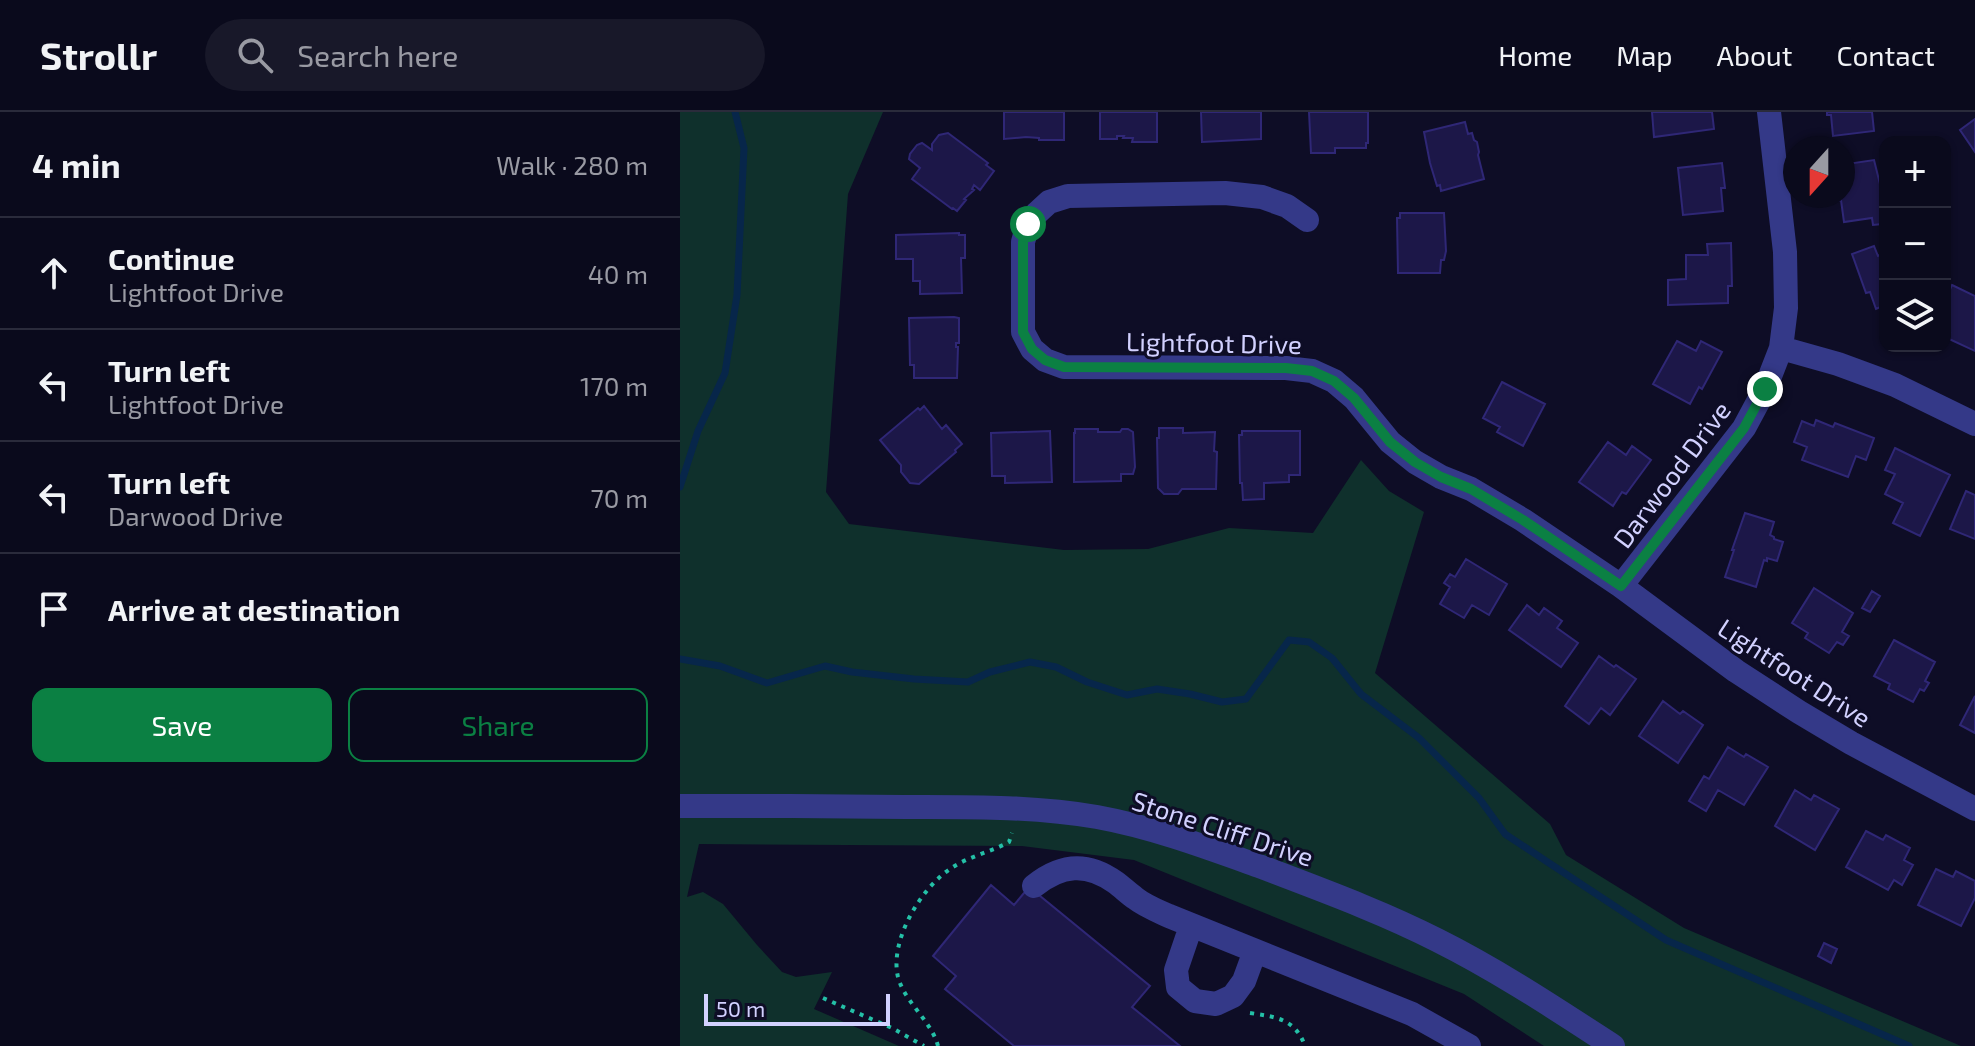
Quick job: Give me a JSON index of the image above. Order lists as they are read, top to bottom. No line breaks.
{"streets":{"street":["Lightfoot Drive","Darwood Drive","Stone Cliff Drive"]},"crossings":[["Lightfoot Drive","Darwood Drive"]],"scale_bar":"50 m","north":"bottom","page":{"header":"Strollr","search":"Search here","nav":["Home","Map","About","Contact"],"heading":["4 min","Walk · 280 m"],"map_buttons":["+","−"],"list":[["Continue","Lightfoot Drive","40 m"],["Turn left","Lightfoot Drive","170 m"],["Turn left","Darwood Drive","70 m"],"Arrive at destination"],"buttons":["Save","Share"],"scale":"50 m"}}
